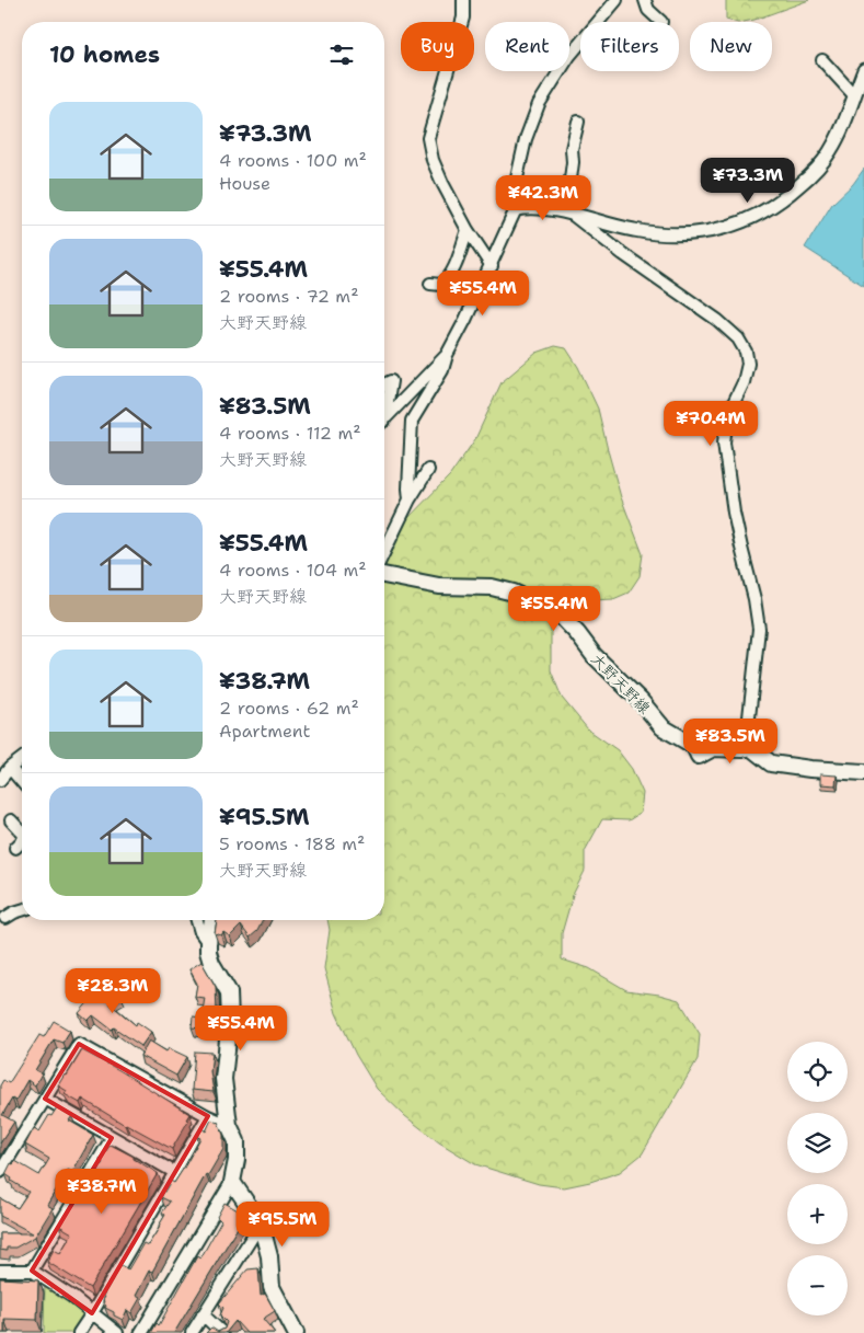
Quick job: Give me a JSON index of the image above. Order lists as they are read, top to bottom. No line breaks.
{"streets":{"main road":["大野天野線"]},"page":{"chip":["Buy","Rent","Filters","New"],"heading":"10 homes","list":[{"name":"¥73.3M","note":"4 rooms · 100 m² · House"},{"name":"¥55.4M","note":"2 rooms · 72 m² · 大野天野線"},{"name":"¥83.5M","note":"4 rooms · 112 m² · 大野天野線"},{"name":"¥55.4M","note":"4 rooms · 104 m² · 大野天野線"},{"name":"¥38.7M","note":"2 rooms · 62 m² · Apartment"},{"name":"¥95.5M","note":"5 rooms · 188 m² · 大野天野線"}],"price":["¥73.3M","¥42.3M","¥55.4M","¥70.4M","¥55.4M","¥83.5M","¥28.3M","¥55.4M","¥38.7M","¥95.5M"],"map_buttons":["+","−"]}}
